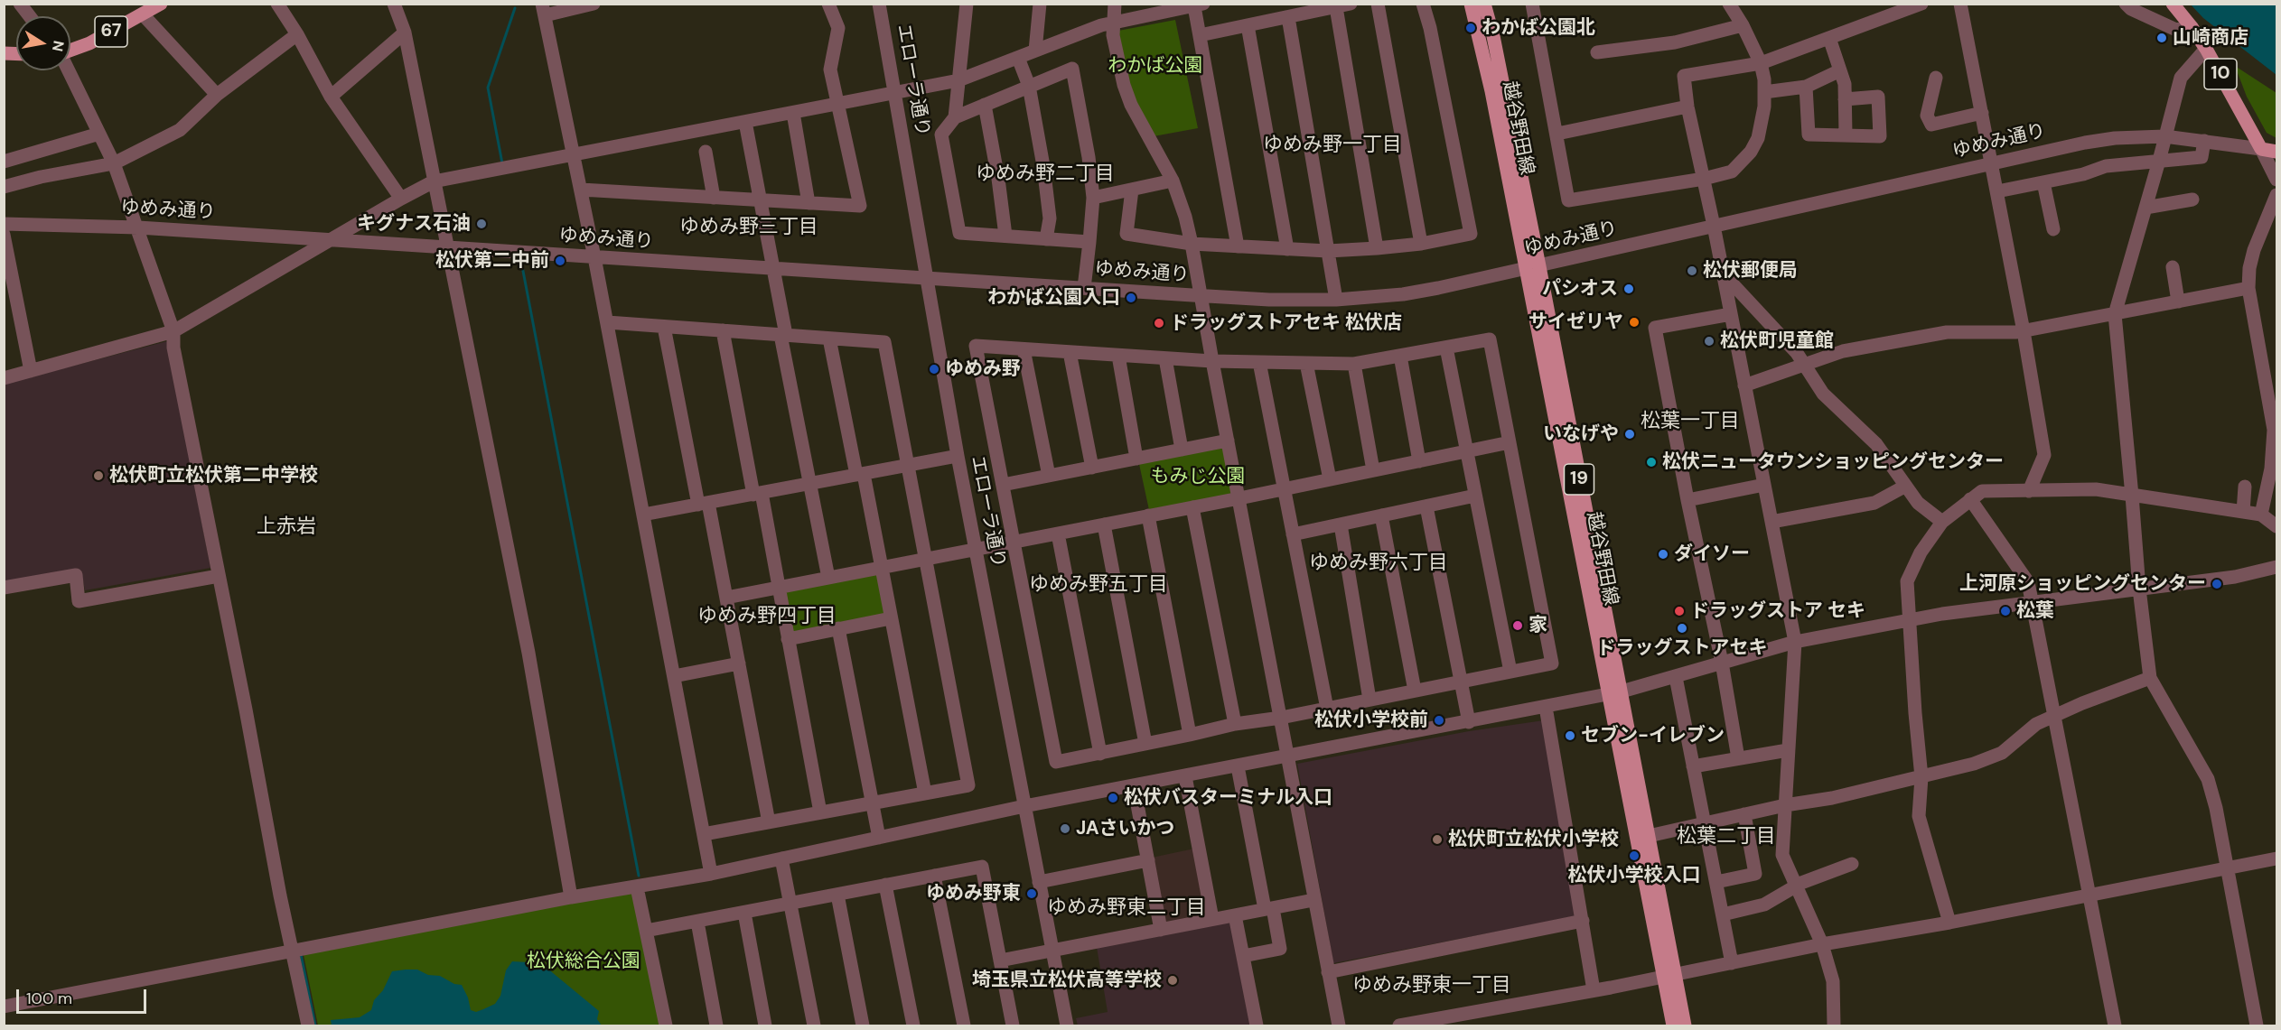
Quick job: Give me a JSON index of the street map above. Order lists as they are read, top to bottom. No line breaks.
{"streets":{"main road":["67","10","越谷野田線","19"],"street":["エローラ通り","ゆめみ通り"]},"crossings":[["10","ゆめみ通り"],["エローラ通り","ゆめみ通り"],["越谷野田線","ゆめみ通り"]],"districts":["ゆめみ野一丁目","ゆめみ野二丁目","ゆめみ野三丁目","松葉一丁目","上赤岩","ゆめみ野六丁目","ゆめみ野五丁目","ゆめみ野四丁目","松葉二丁目","ゆめみ野東二丁目","ゆめみ野東一丁目"],"parks":["わかば公園","もみじ公園","松伏総合公園"],"places":["わかば公園北","山崎商店","キグナス石油","松伏第二中前","松伏郵便局","パシオス","わかば公園入口","サイゼリヤ","ドラッグストアセキ 松伏店","松伏町児童館","ゆめみ野","いなげや","松伏ニュータウンショッピングセンター","松伏町立松伏第二中学校","ダイソー","上河原ショッピングセンター","ドラッグストア セキ","松葉","家","ドラッグストアセキ","松伏小学校前","セブン-イレブン","松伏バスターミナル入口","JAさいかつ","松伏町立松伏小学校","松伏小学校入口","ゆめみ野東","埼玉県立松伏高等学校"],"scale_bar":"100 m","north":"right"}
